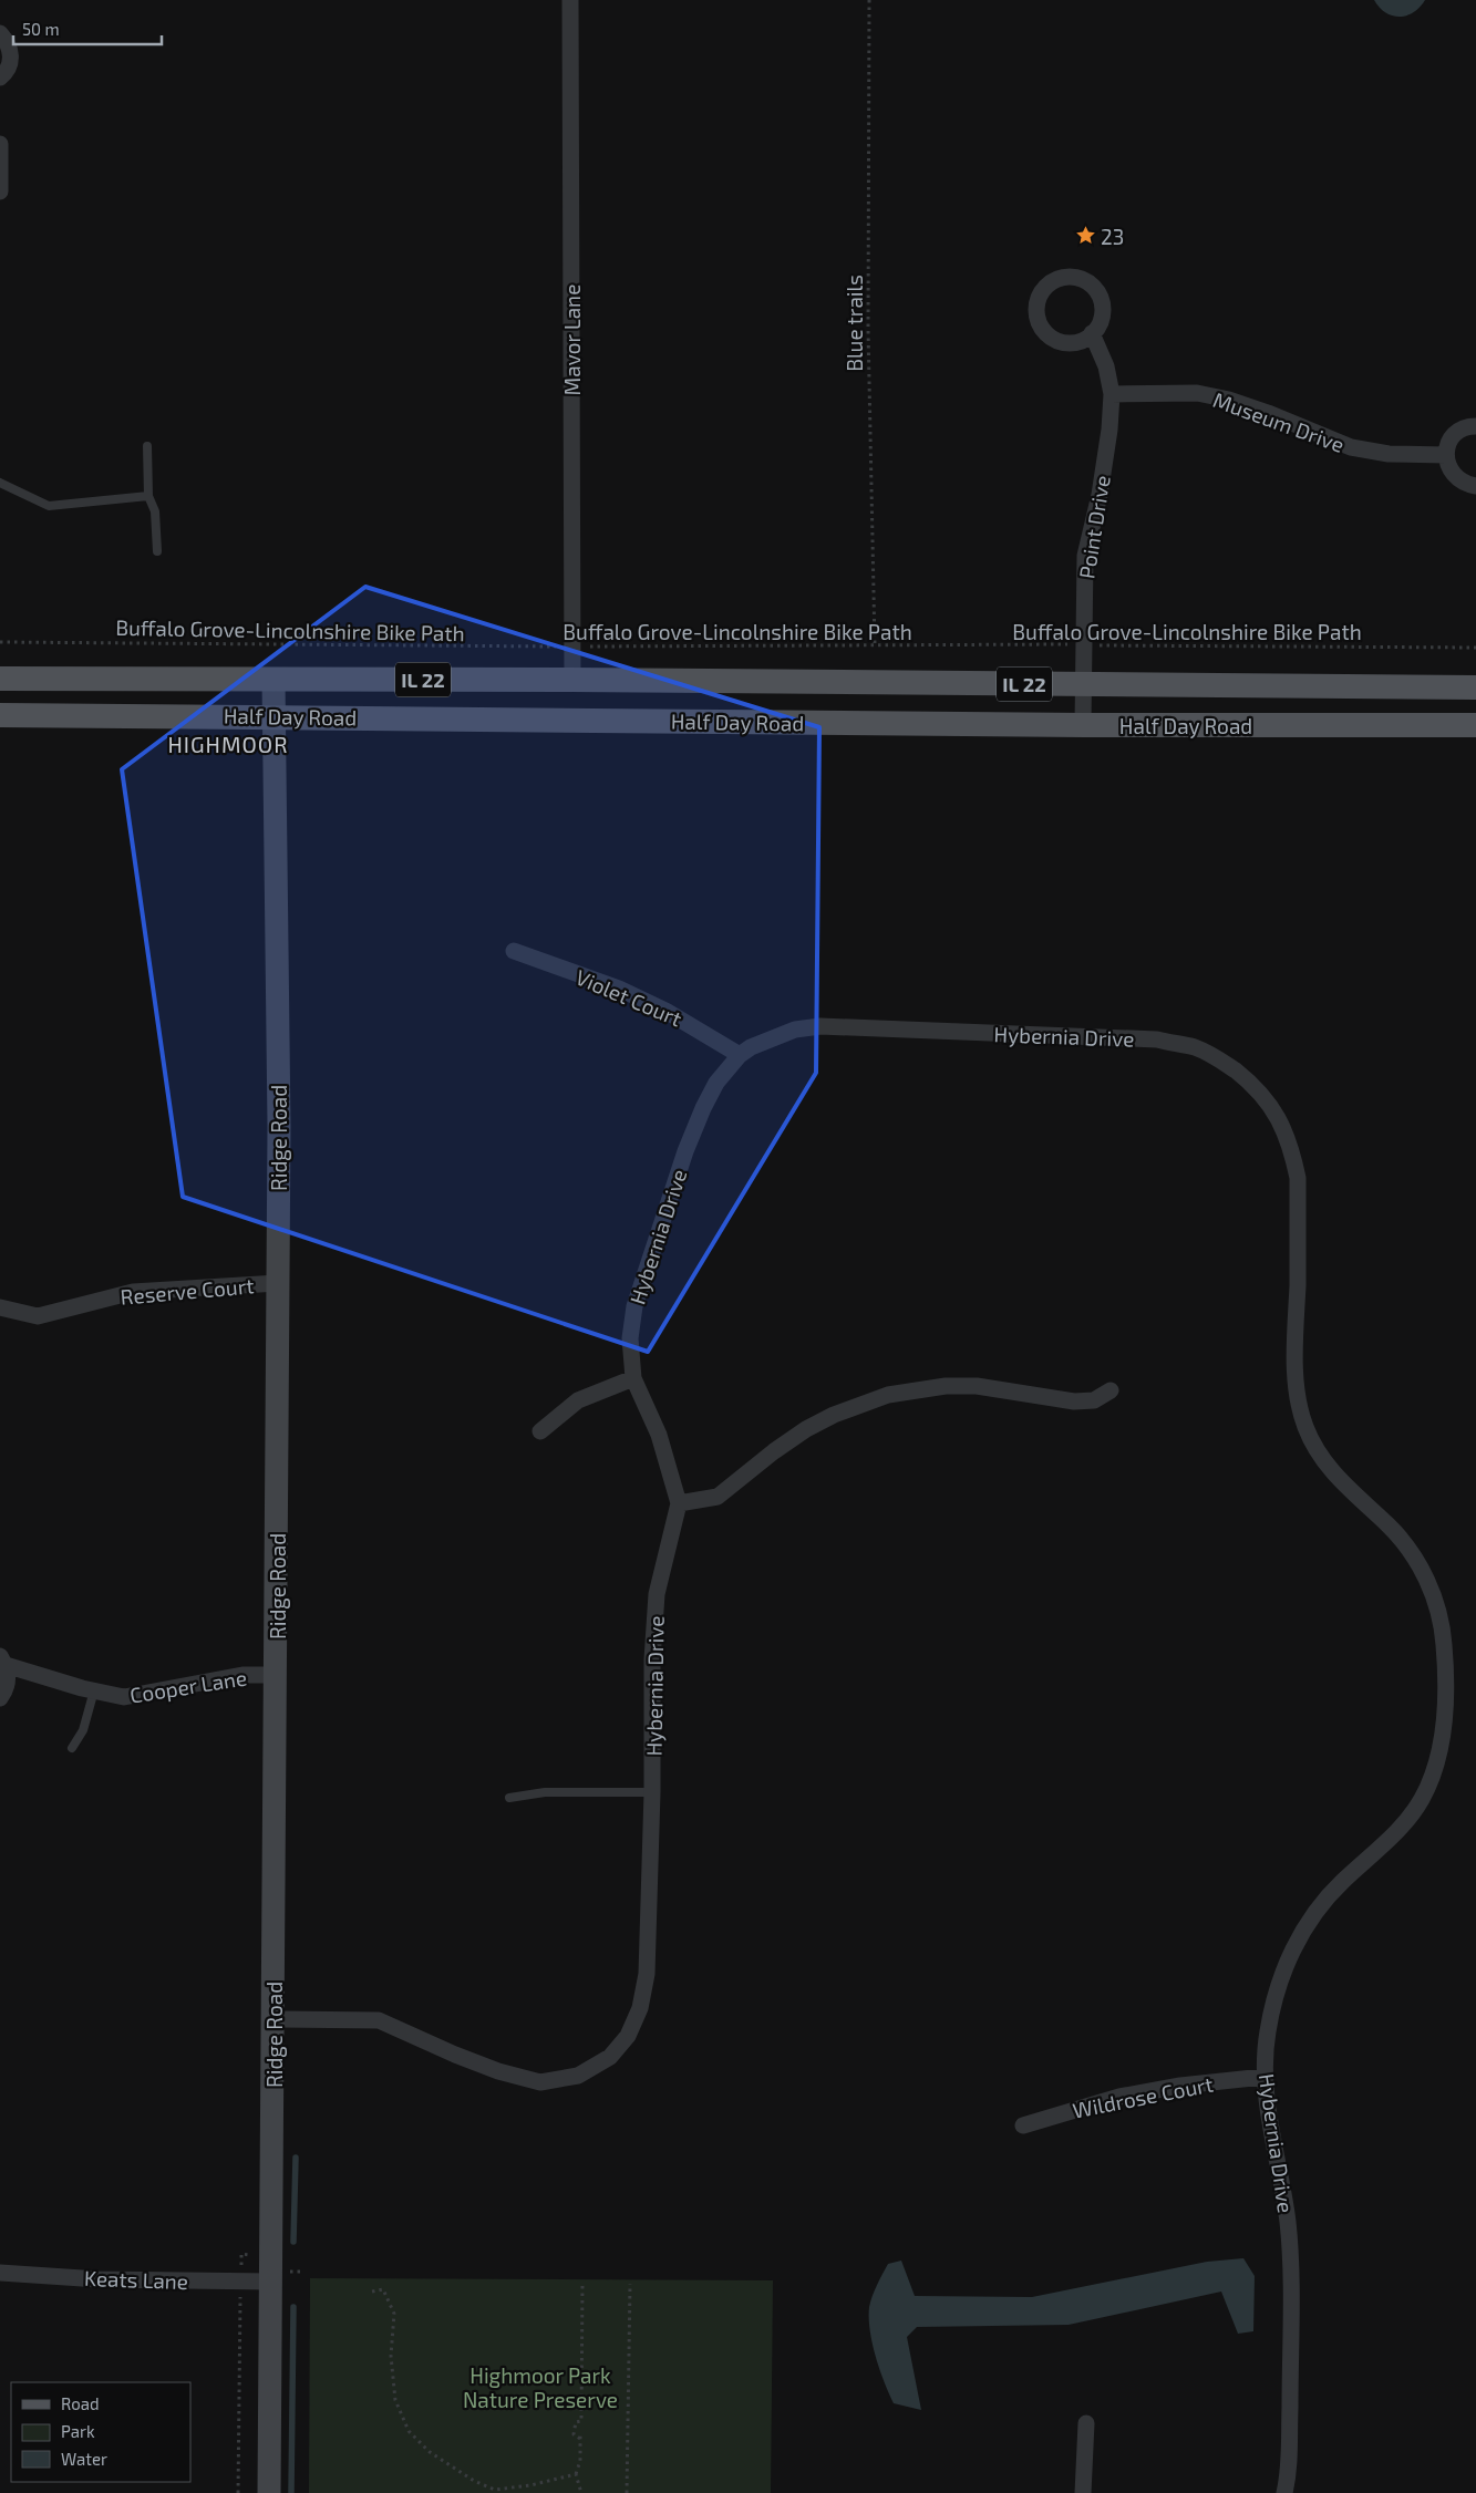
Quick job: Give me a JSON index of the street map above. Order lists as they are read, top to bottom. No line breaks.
{"streets":{"main road":["IL 22","Half Day Road"],"street":["Mavor Lane","Museum Drive","Point Drive","Violet Court","Hybernia Drive","Ridge Road","Reserve Court","Cooper Lane","Wildrose Court","Keats Lane"],"path":["Blue trails","Buffalo Grove-Lincolnshire Bike Path"]},"crossings":[["Blue trails","Buffalo Grove-Lincolnshire Bike Path"],["Mavor Lane","Buffalo Grove-Lincolnshire Bike Path"],["Mavor Lane","Half Day Road"],["Museum Drive","Point Drive"],["Point Drive","Buffalo Grove-Lincolnshire Bike Path"],["Point Drive","Half Day Road"],["Half Day Road","Ridge Road"],["Violet Court","Hybernia Drive"],["Hybernia Drive","Ridge Road"],["Hybernia Drive","Wildrose Court"],["Ridge Road","Reserve Court"],["Ridge Road","Cooper Lane"],["Ridge Road","Keats Lane"]],"districts":["HIGHMOOR"],"parks":["Highmoor Park Nature Preserve"],"places":{"place":["23"]},"legend":["Road","Park","Water"],"scale_bar":"50 m"}
